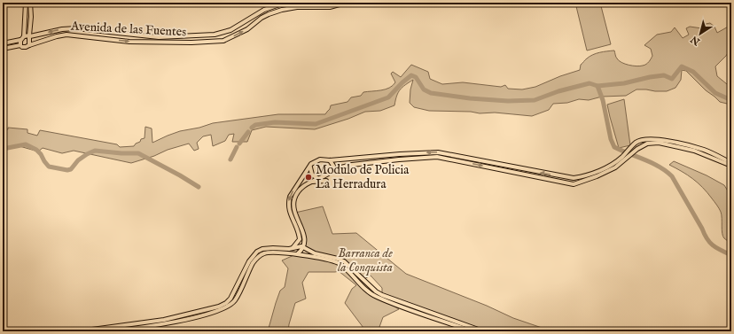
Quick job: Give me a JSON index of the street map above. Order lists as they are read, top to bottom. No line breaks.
{"streets":{"main road":["Avenida de las Fuentes"]},"parks":["Barranca de la Conquista"],"places":["Modulo de Policia La Herradura"],"north":"bottom left"}
